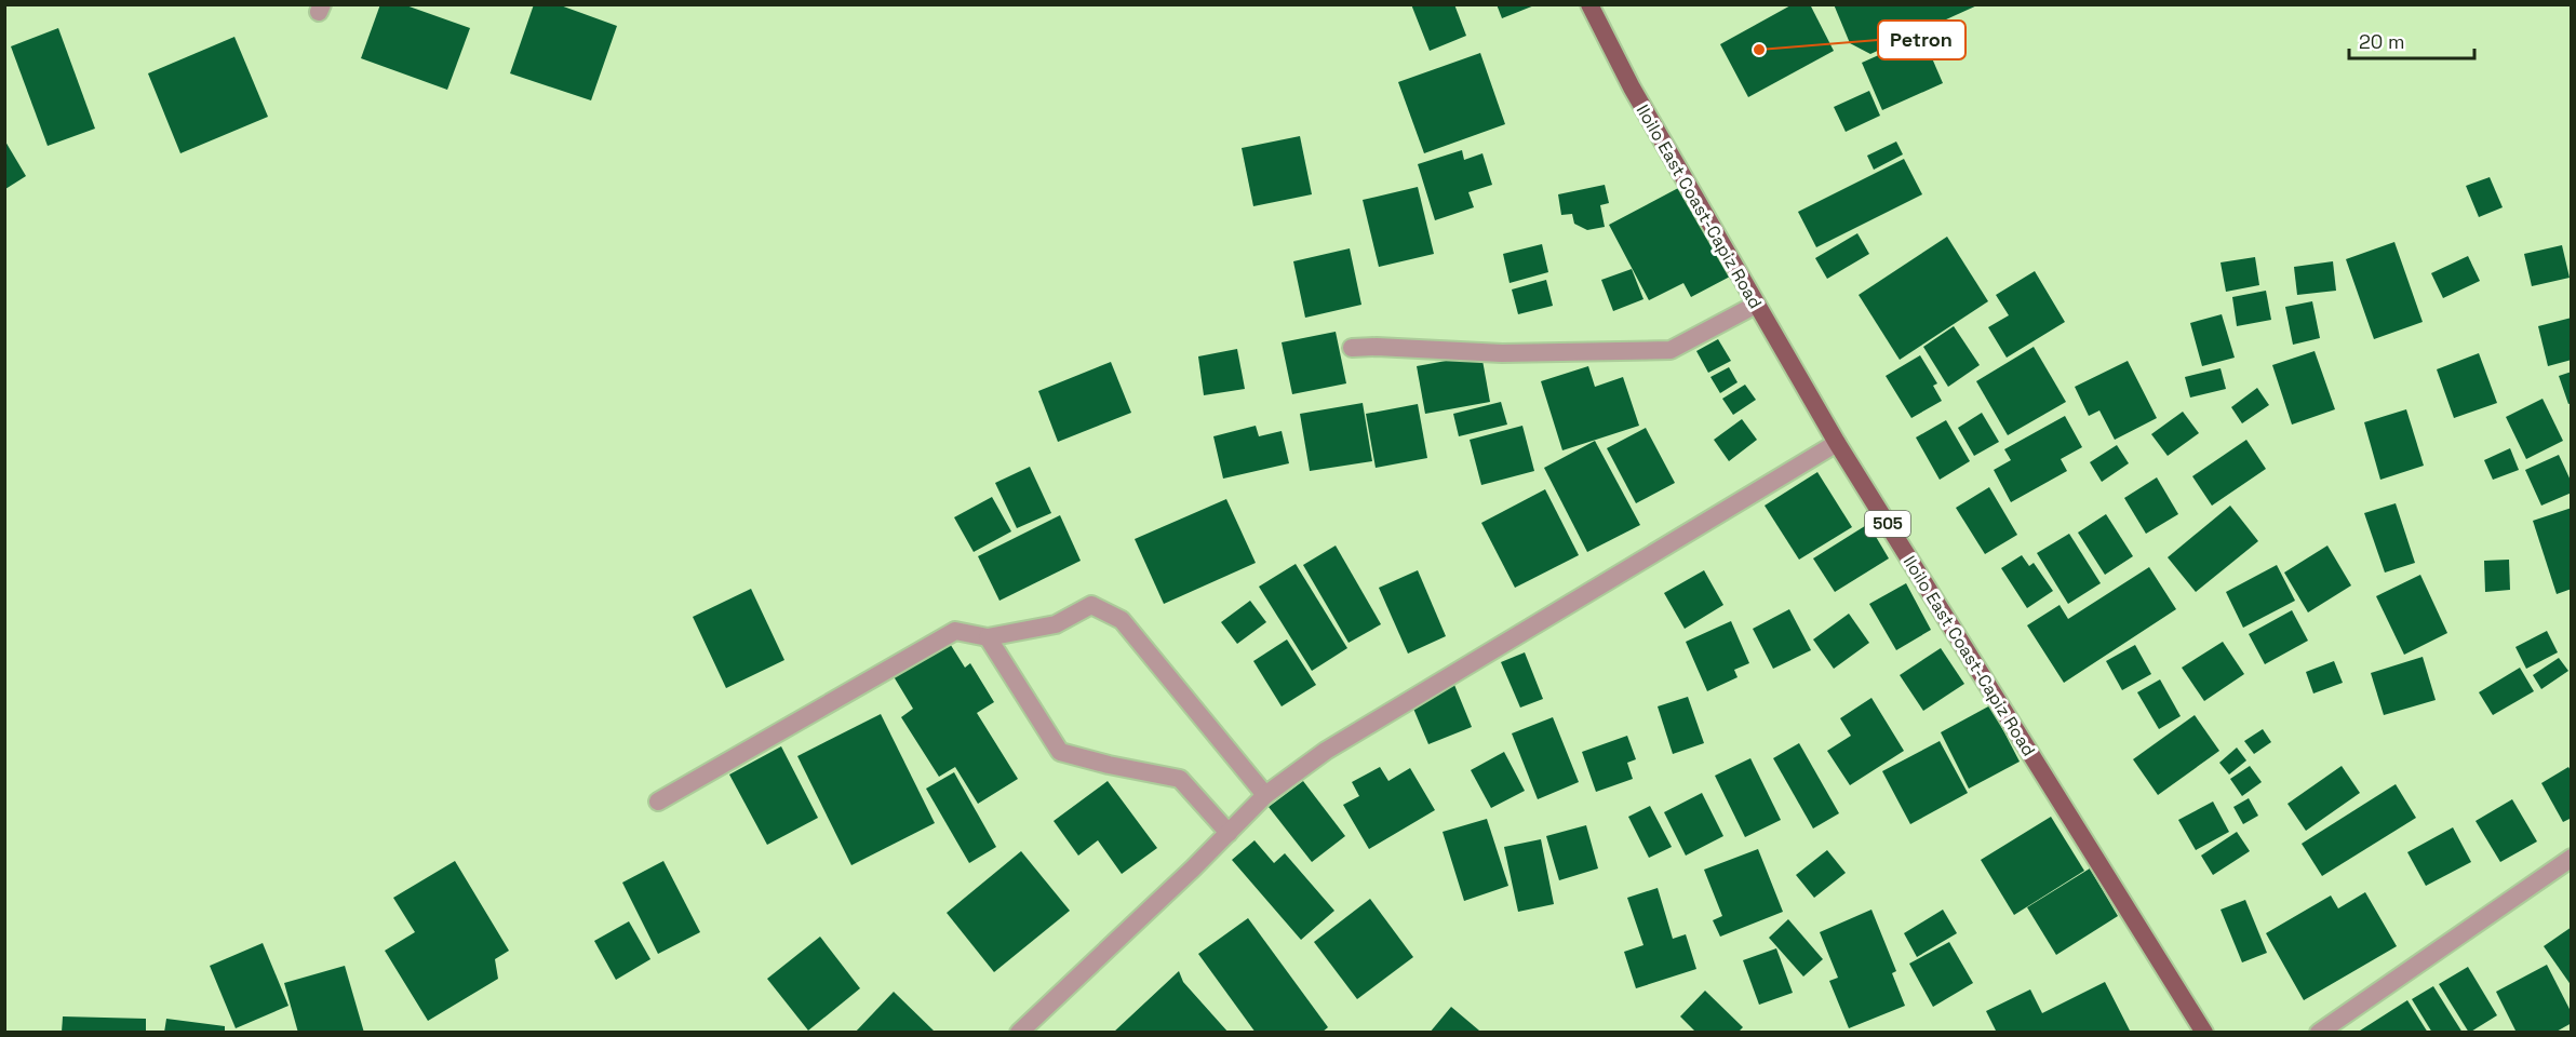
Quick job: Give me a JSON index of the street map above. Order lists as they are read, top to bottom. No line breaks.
{"streets":{"main road":["Iloilo East Coast-Capiz Road","505"]},"places":["Petron"],"scale_bar":"20 m"}
